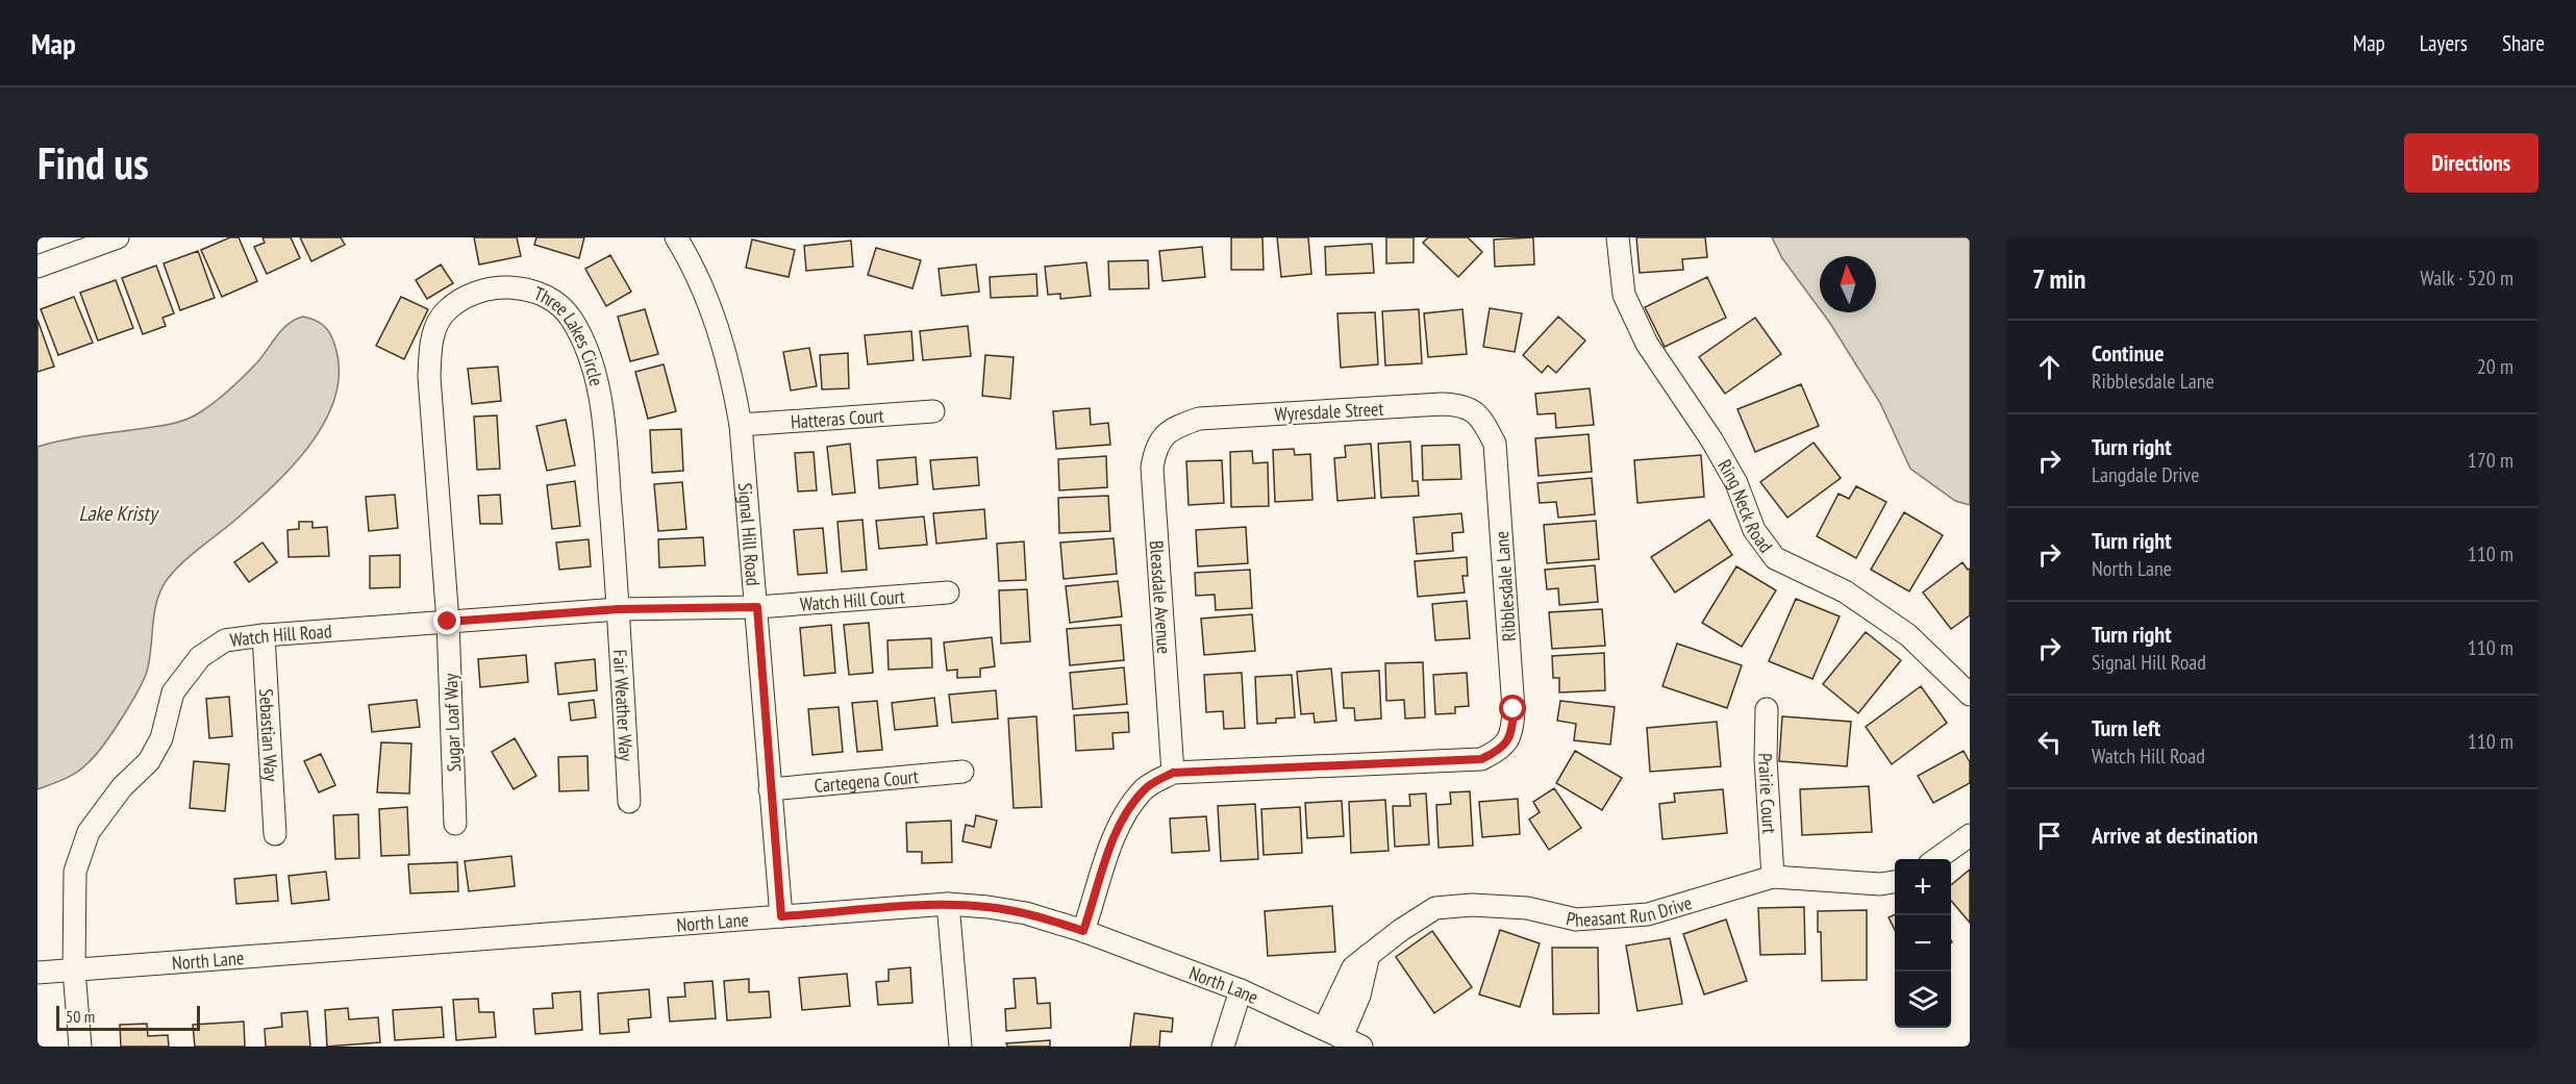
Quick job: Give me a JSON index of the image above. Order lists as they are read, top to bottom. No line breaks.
{"streets":{"street":["Three Lakes Circle","Wyresdale Street","Hatteras Court","Ring Neck Road","Signal Hill Road","Ribblesdale Lane","Bleasdale Avenue","Watch Hill Court","Watch Hill Road","Fair Weather Way","Sugar Loaf Way","Sebastian Way","Cartegena Court","Prairie Court","Pheasant Run Drive","North Lane"]},"crossings":[["Three Lakes Circle","Watch Hill Road"],["Three Lakes Circle","Fair Weather Way"],["Three Lakes Circle","Sugar Loaf Way"],["Wyresdale Street","Ribblesdale Lane"],["Wyresdale Street","Bleasdale Avenue"],["Hatteras Court","Signal Hill Road"],["Signal Hill Road","Watch Hill Court"],["Signal Hill Road","Watch Hill Road"],["Signal Hill Road","Cartegena Court"],["Signal Hill Road","North Lane"],["Ribblesdale Lane","Bleasdale Avenue"],["Watch Hill Court","Watch Hill Road"],["Watch Hill Road","Fair Weather Way"],["Watch Hill Road","Sugar Loaf Way"],["Watch Hill Road","Sebastian Way"],["Watch Hill Road","North Lane"],["Prairie Court","Pheasant Run Drive"],["Pheasant Run Drive","North Lane"]],"water":["Lake Kristy"],"scale_bar":"50 m","north":"top","page":{"header":"Map","nav":["Map","Layers","Share"],"buttons":"Directions","title":"Find us","heading":["7 min","Walk · 520 m"],"list":[["Continue","Ribblesdale Lane","20 m"],["Turn right","Langdale Drive","170 m"],["Turn right","North Lane","110 m"],["Turn right","Signal Hill Road","110 m"],["Turn left","Watch Hill Road","110 m"],"Arrive at destination"],"map_buttons":["+","−"],"scale":"50 m"}}
